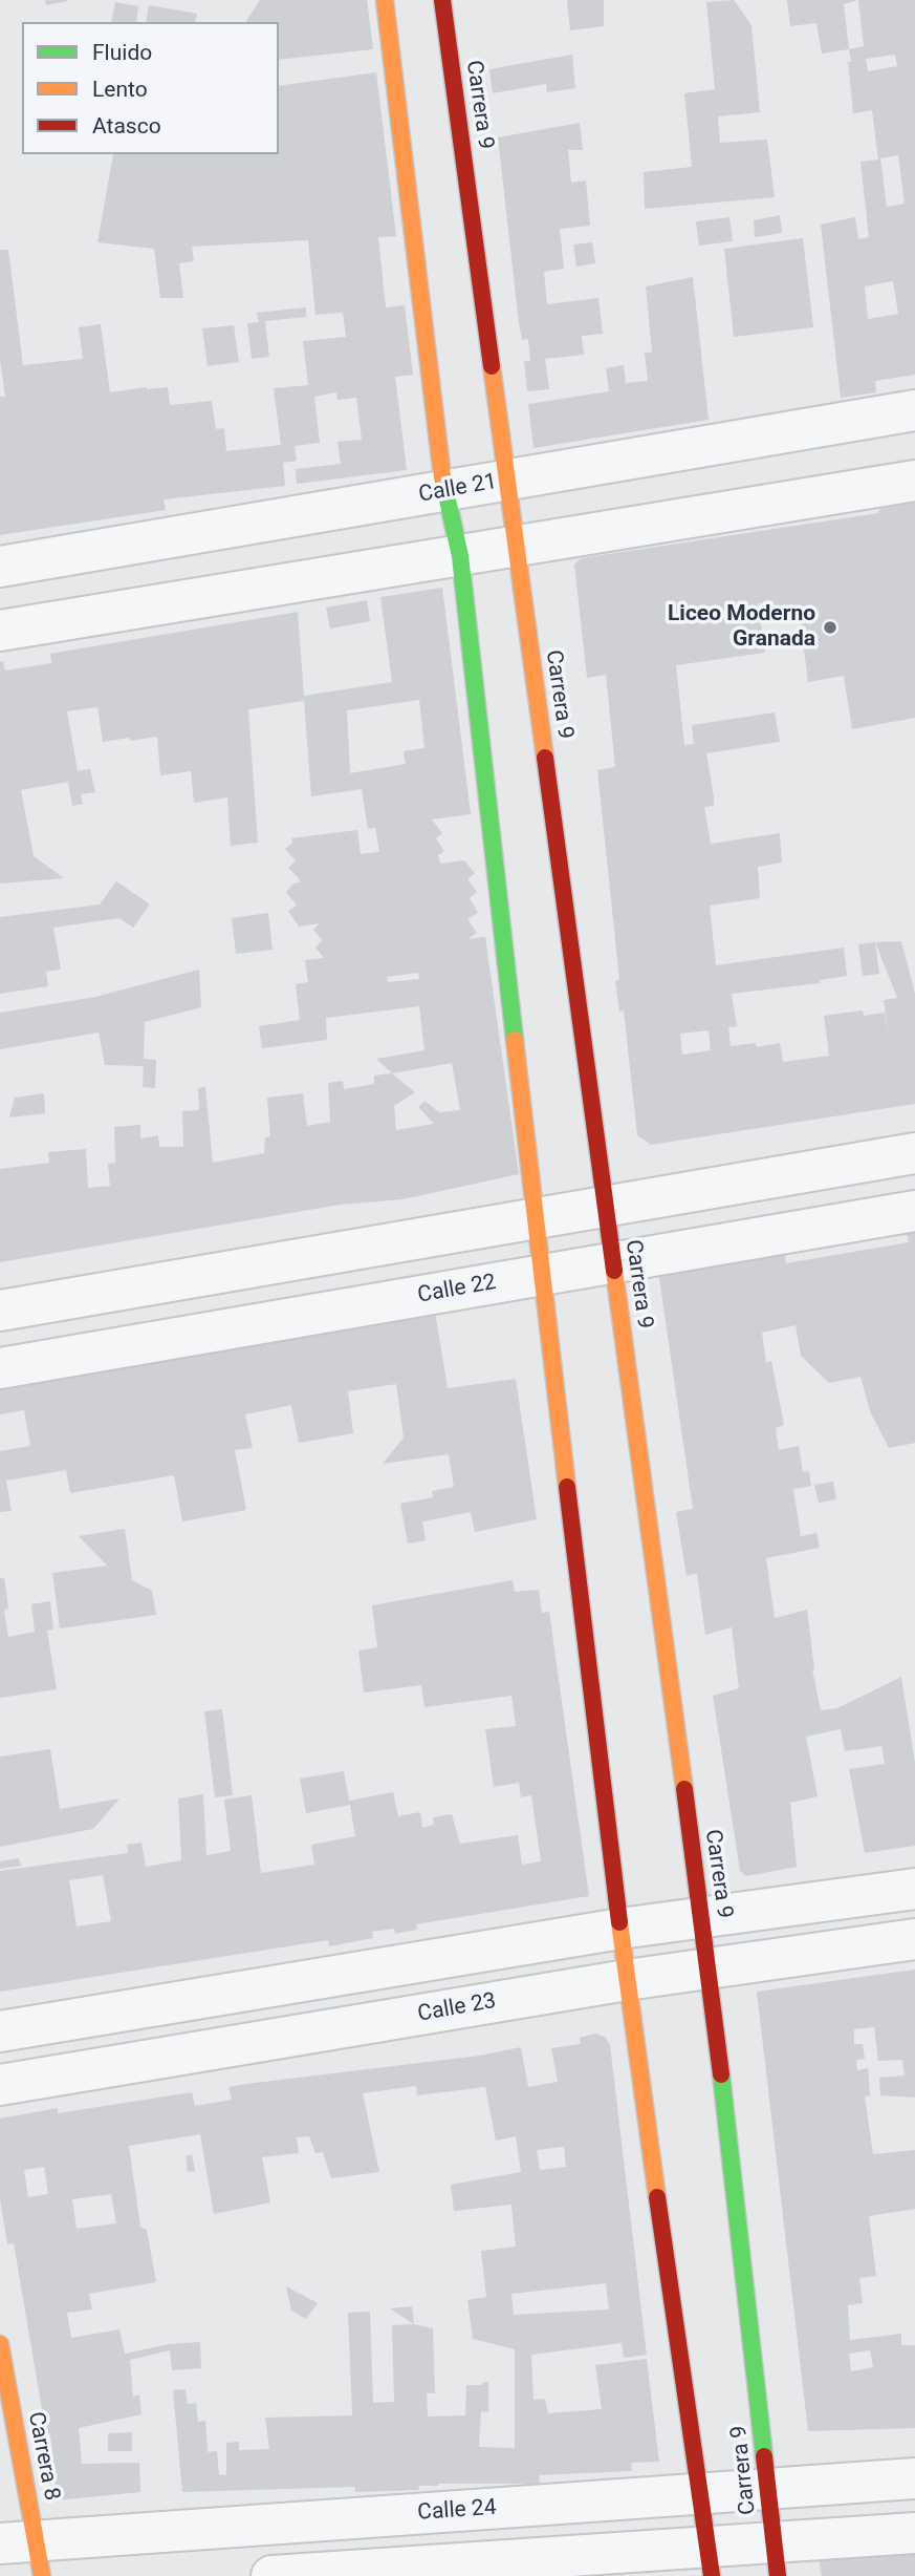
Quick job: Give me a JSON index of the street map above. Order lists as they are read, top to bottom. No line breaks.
{"streets":{"street":["Carrera 9","Calle 21","Calle 22","Calle 23","Carrera 8","Calle 24"]},"crossings":[["Carrera 9","Calle 21"],["Carrera 9","Calle 22"],["Carrera 9","Calle 23"],["Carrera 9","Calle 24"],["Carrera 8","Calle 24"]],"places":["Liceo Moderno Granada"],"legend":["Fluido","Lento","Atasco"]}
